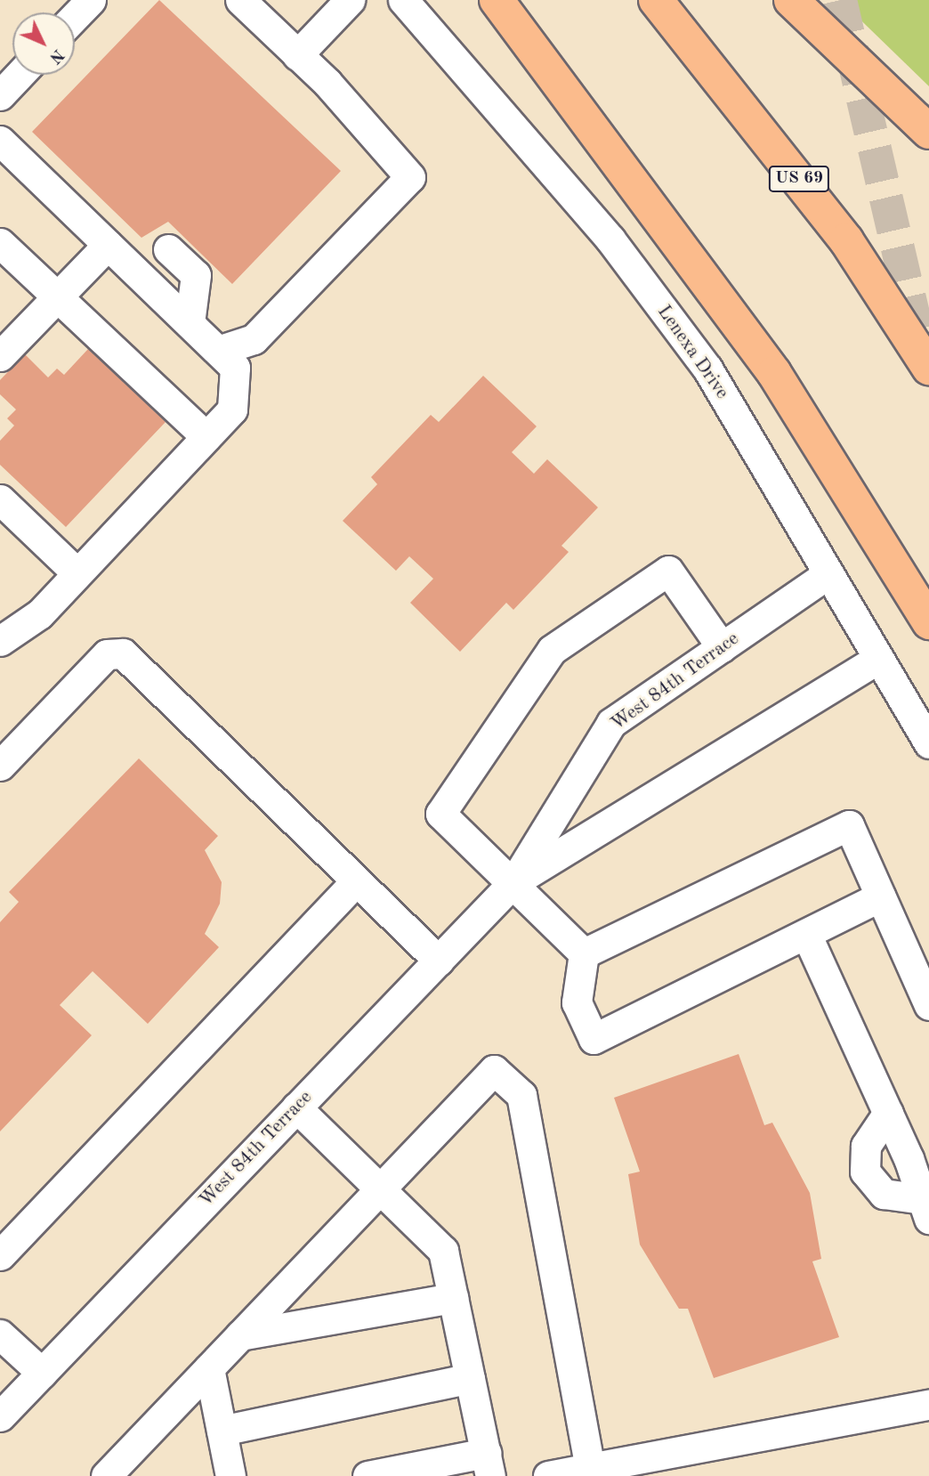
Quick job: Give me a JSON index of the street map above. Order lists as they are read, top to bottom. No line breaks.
{"streets":{"highway":["US 69"],"street":["Lenexa Drive","West 84th Terrace"]},"crossings":[["Lenexa Drive","West 84th Terrace"]],"north":"bottom right"}
